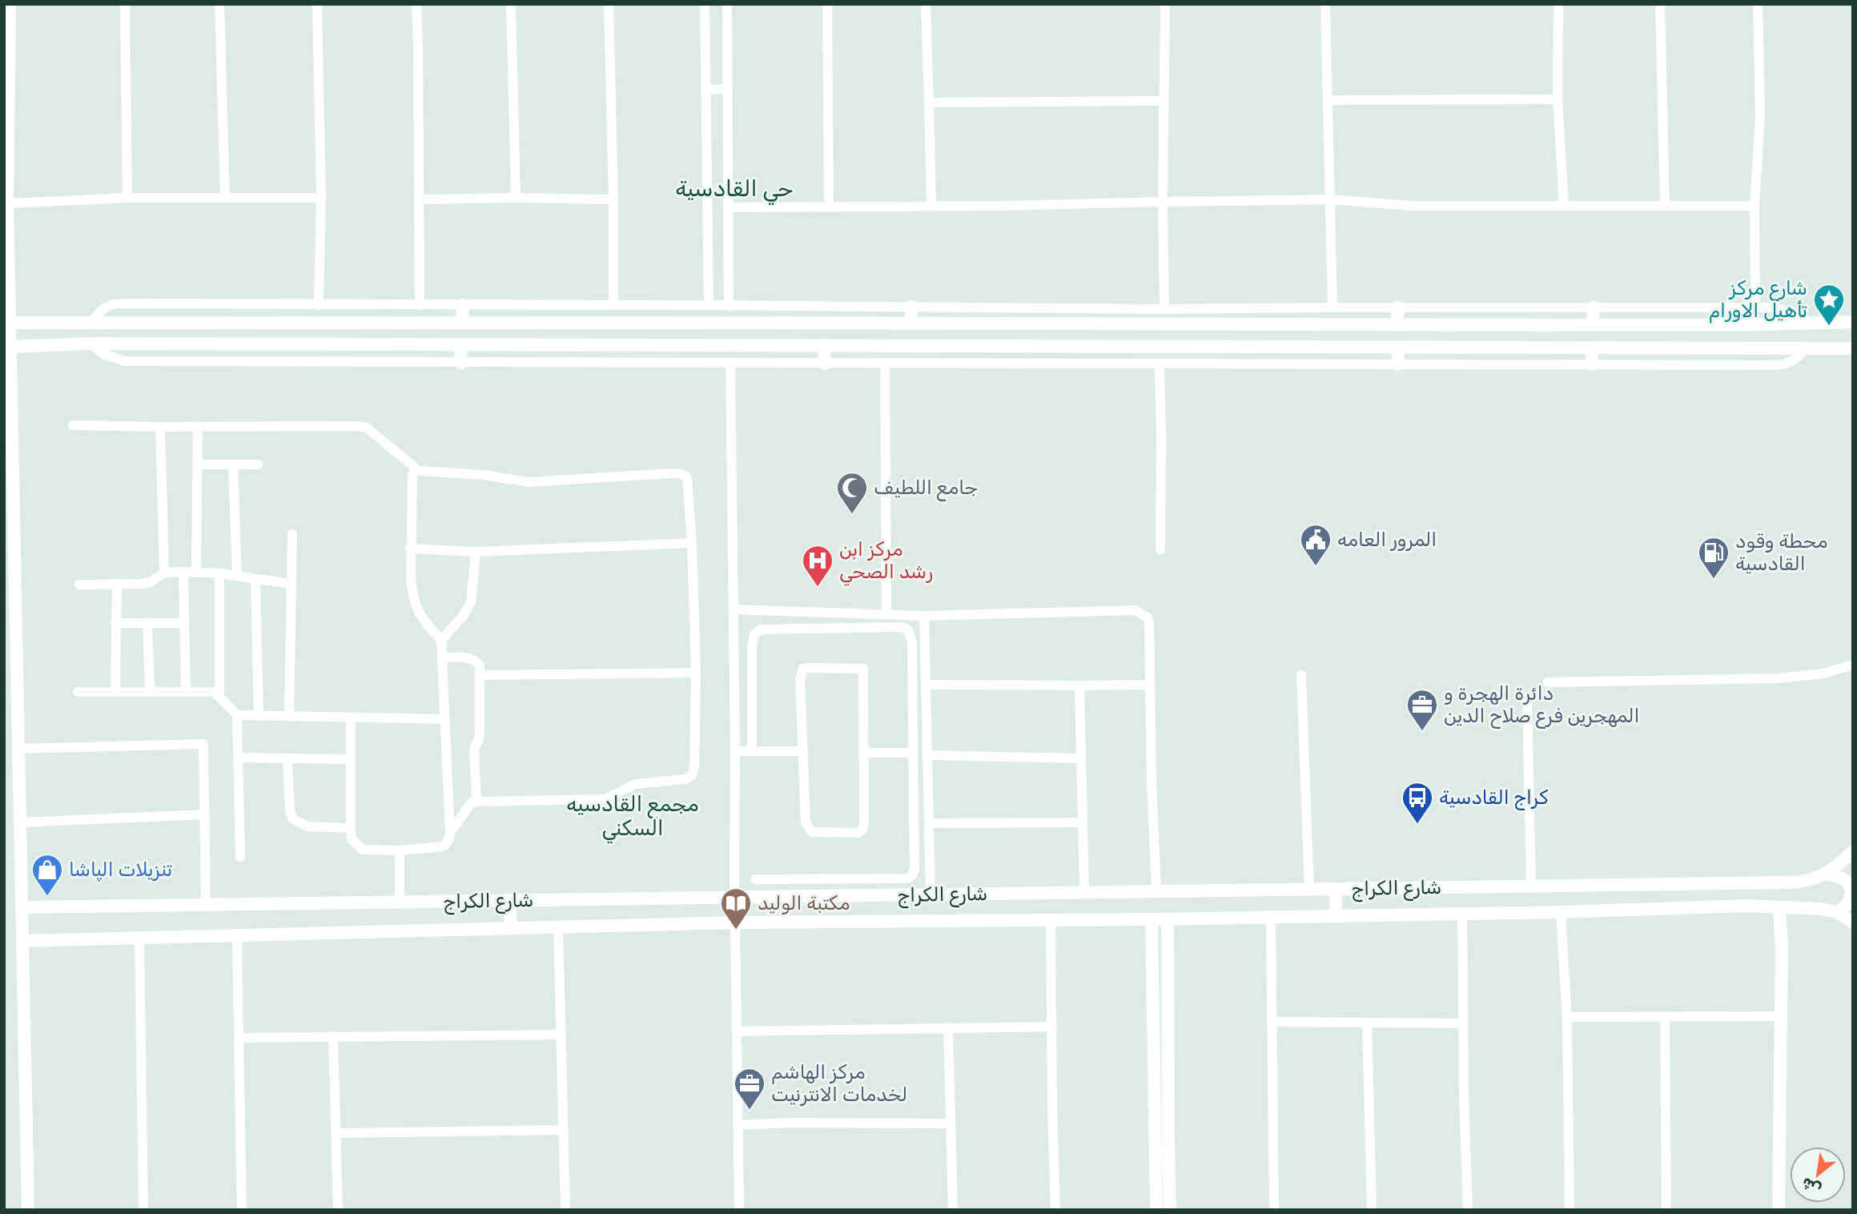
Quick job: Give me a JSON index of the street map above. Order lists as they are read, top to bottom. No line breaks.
{"streets":{"street":["شارع الكراج"]},"districts":["حي القادسية","مجمع القادسيه السكني"],"places":{"place":["شارع مركز تأهيل الاورام"],"mosque":["جامع اللطیف"],"public building":["المرور العامه"],"fuel station":["محطة وقود القادسية"],"hospital":["مركز ابن رشد الصحي"],"office":["دائرة الهجرة و المهجرين فرع صلاح الدين","مركز الهاشم لخدمات الانترنيت"],"bus stop":["كراج القادسية"],"shop":["تنزيلات الپاشا"],"library":["مكتبة الوليد"]},"north":"bottom left"}
